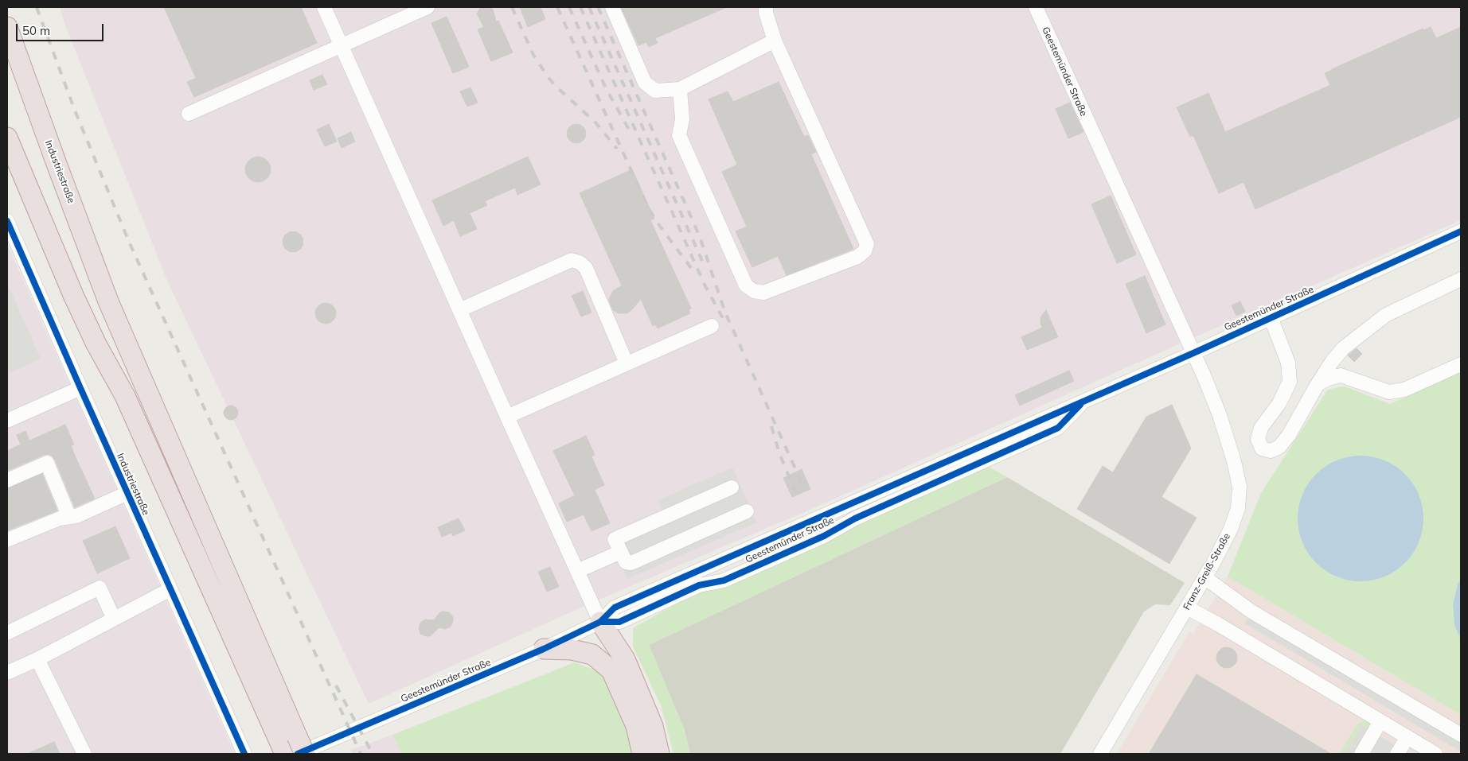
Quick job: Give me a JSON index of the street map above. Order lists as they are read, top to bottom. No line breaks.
{"streets":{"highway":["Industriestraße"],"street":["Geestemünder Straße","Franz-Greiß-Straße"]},"crossings":[["Geestemünder Straße","Industriestraße"],["Geestemünder Straße","Franz-Greiß-Straße"]],"scale_bar":"50 m"}
